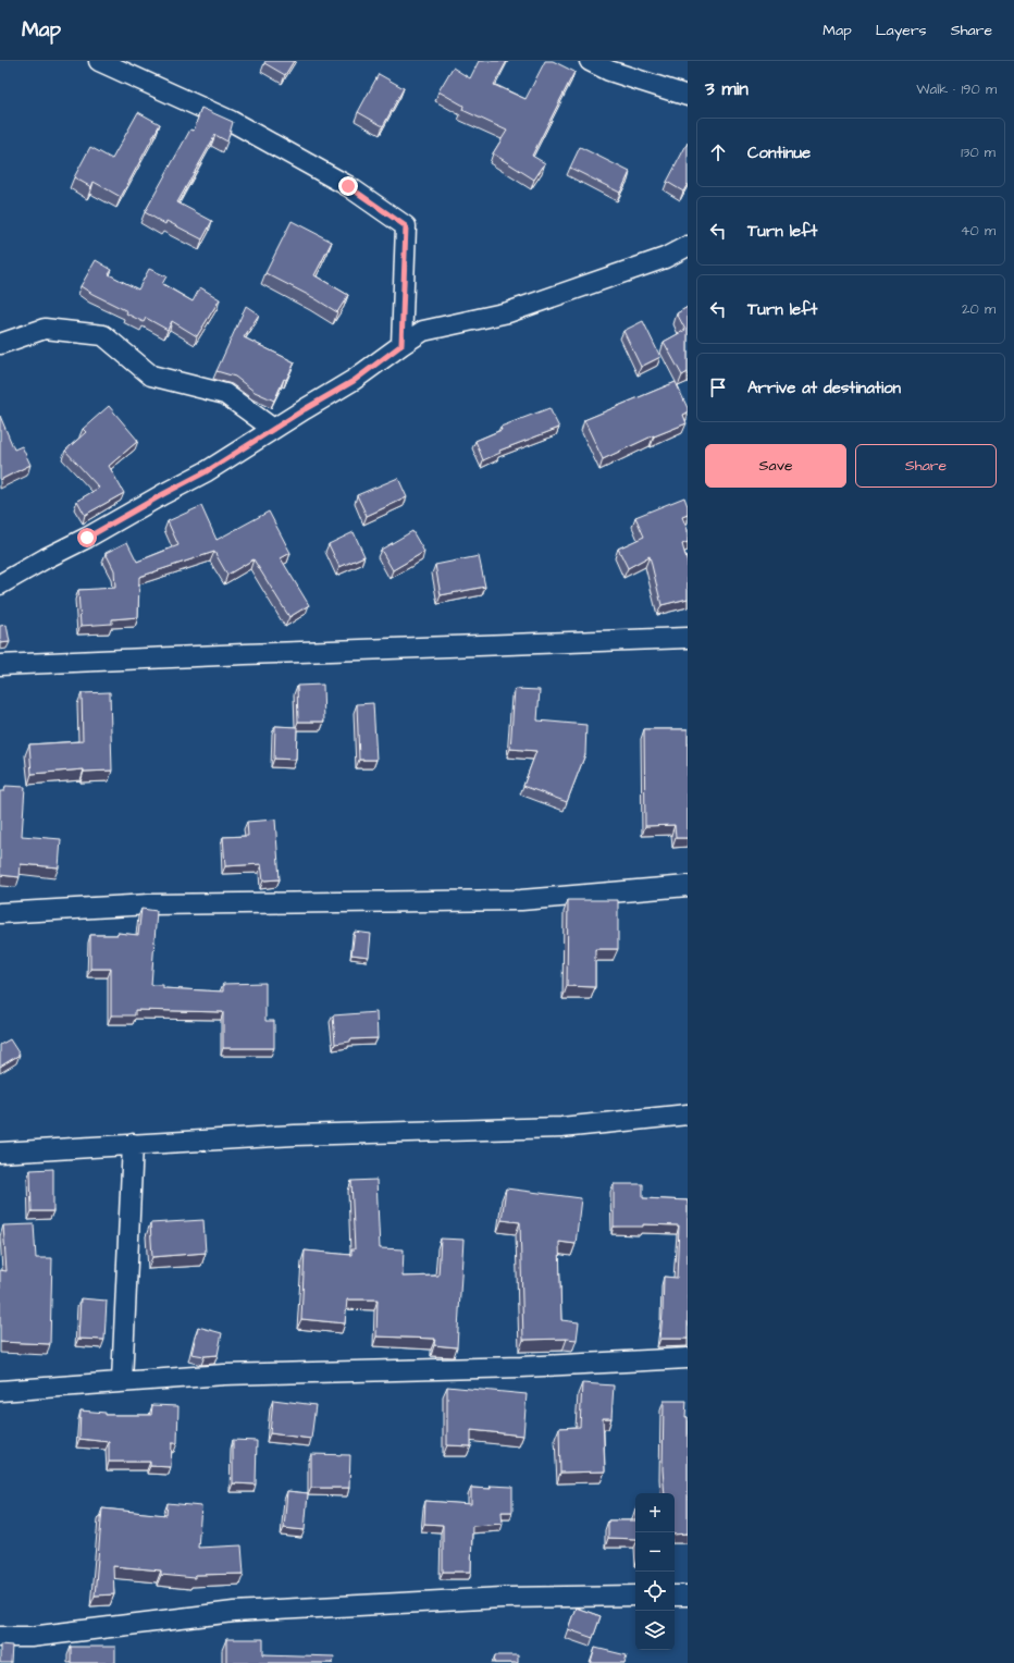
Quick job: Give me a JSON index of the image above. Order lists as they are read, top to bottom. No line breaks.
{"page":{"header":"Map","nav":["Map","Layers","Share"],"heading":["3 min","Walk · 190 m"],"list":[["Continue","130 m"],["Turn left","40 m"],["Turn left","20 m"],"Arrive at destination"],"buttons":["Save","Share"],"map_buttons":["+","−"]}}
